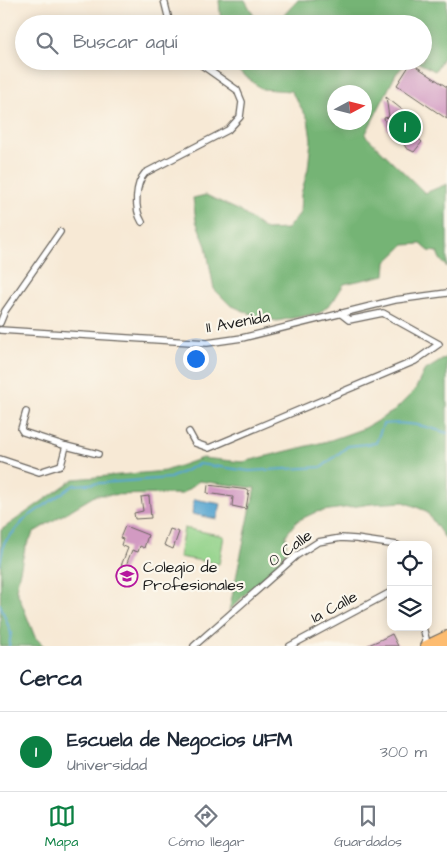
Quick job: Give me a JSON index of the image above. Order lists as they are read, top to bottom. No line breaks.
{"streets":{"street":["11 Avenida","0 Calle","1a Calle"]},"places":{"school or university":["Colegio de Profesionales"]},"north":"right","page":{"search":"Buscar aquí","pins":"1","heading":"Cerca","list":[{"mark":"1","name":"Escuela de Negocios UFM","note":"Universidad","value":"300 m"}],"nav":["Mapa","Cómo llegar","Guardados"]}}
